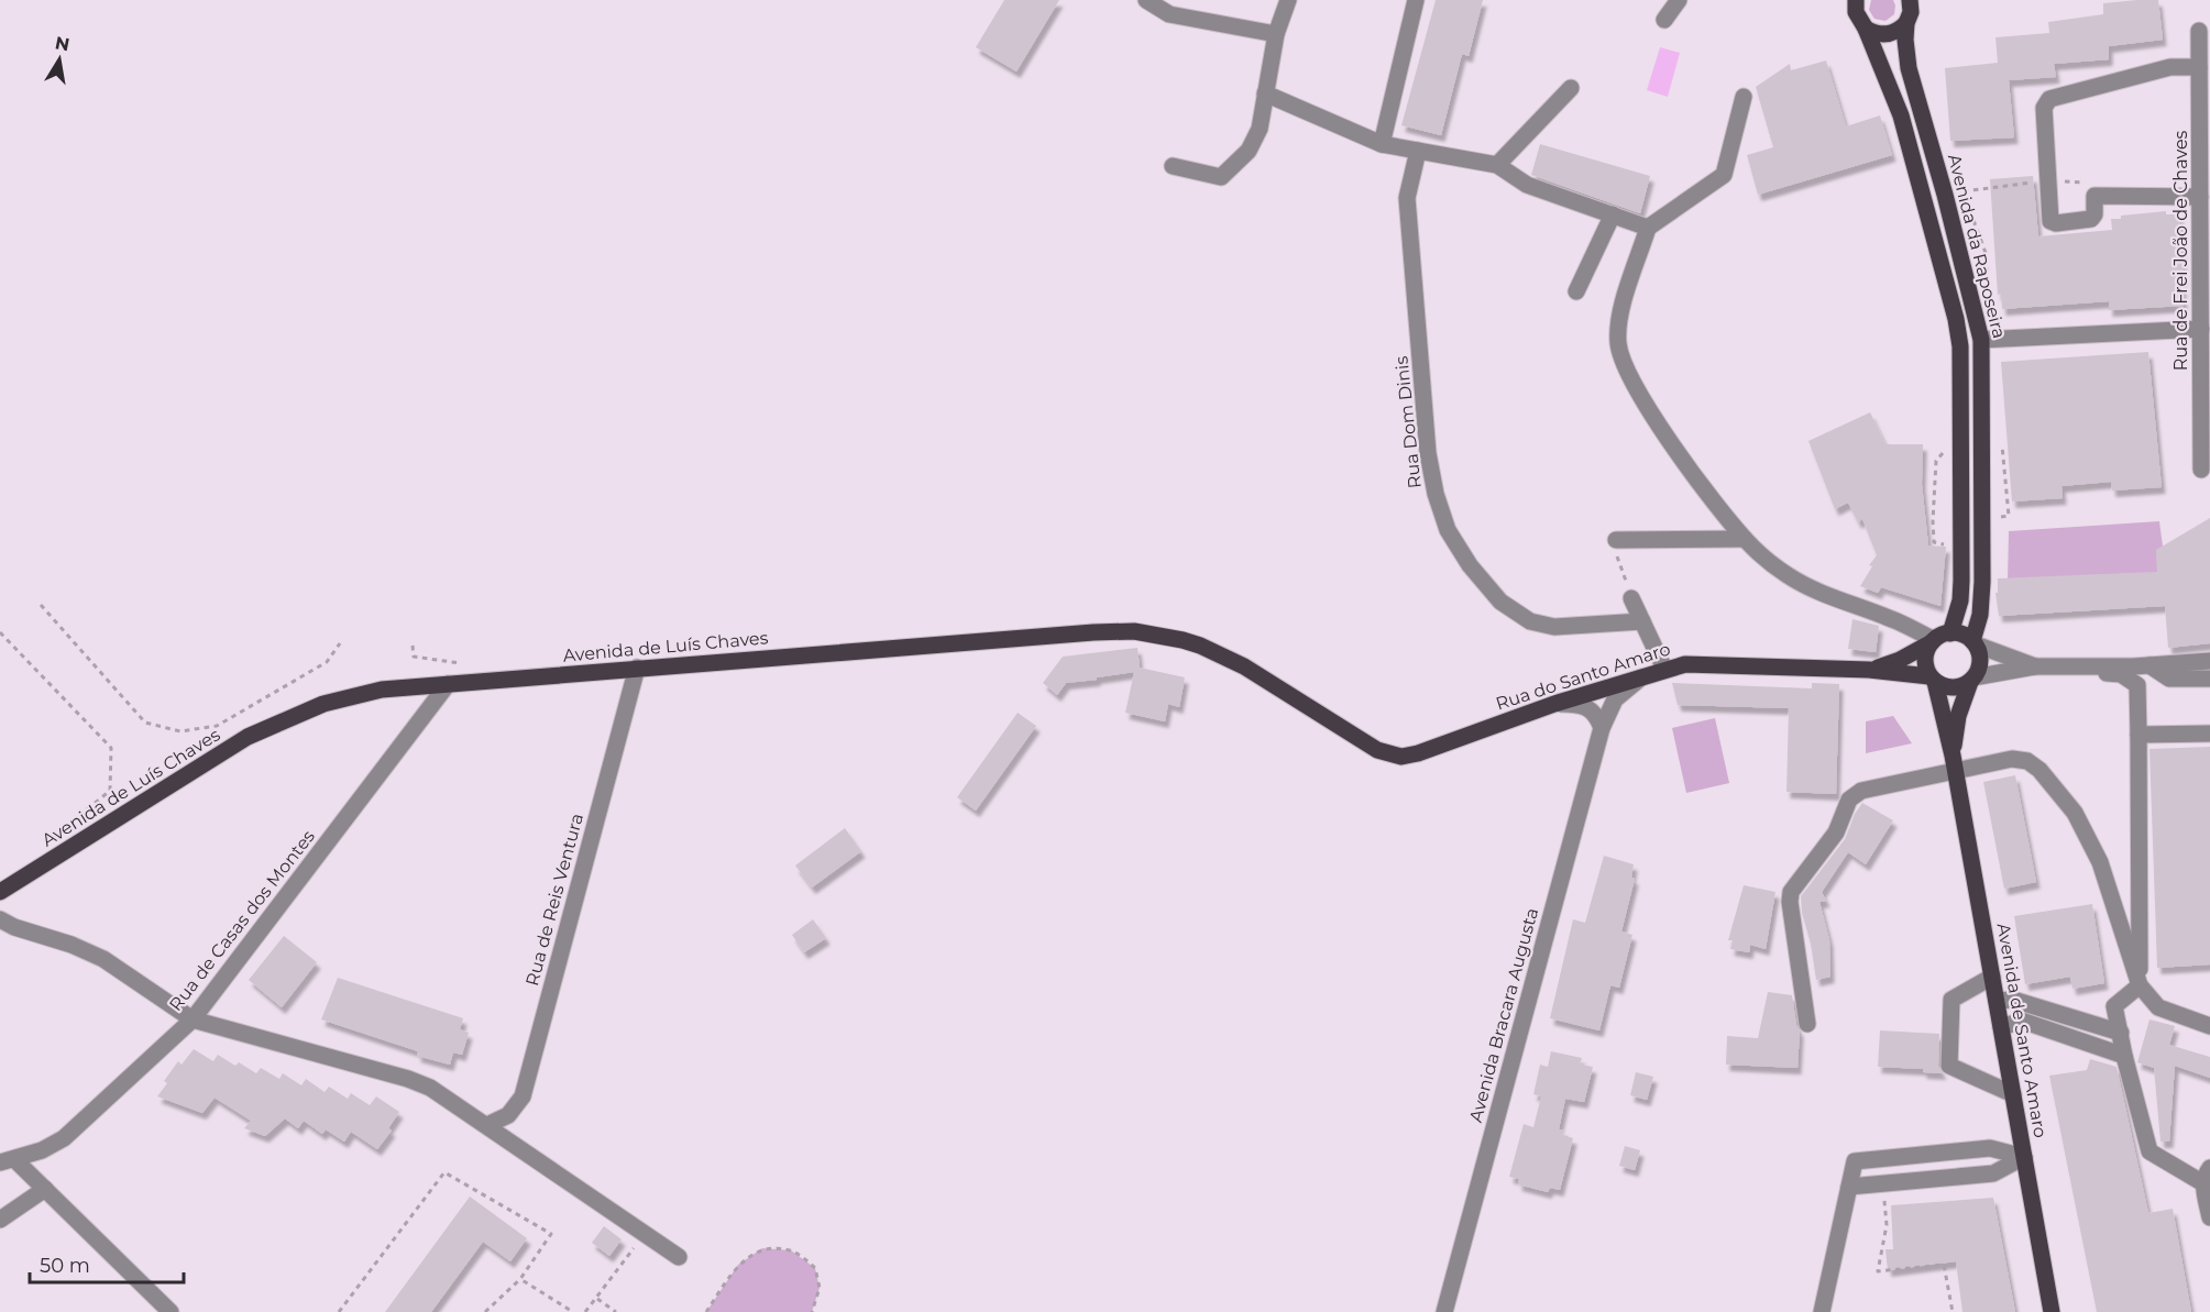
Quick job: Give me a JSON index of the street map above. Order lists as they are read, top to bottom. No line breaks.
{"streets":{"main road":["Avenida da Raposeira","Avenida de Luís Chaves","Rua do Santo Amaro","Avenida de Santo Amaro"],"street":["Rua de Frei João de Chaves","Rua Dom Dinis","Rua de Reis Ventura","Rua de Casas dos Montes","Avenida Bracara Augusta"]},"crossings":[["Avenida da Raposeira","Rua do Santo Amaro"],["Avenida da Raposeira","Avenida de Santo Amaro"],["Avenida de Luís Chaves","Rua do Santo Amaro"],["Avenida de Luís Chaves","Rua de Reis Ventura"],["Avenida de Luís Chaves","Rua de Casas dos Montes"],["Rua do Santo Amaro","Avenida Bracara Augusta"],["Rua do Santo Amaro","Avenida de Santo Amaro"]],"scale_bar":"50 m","north":"top"}
